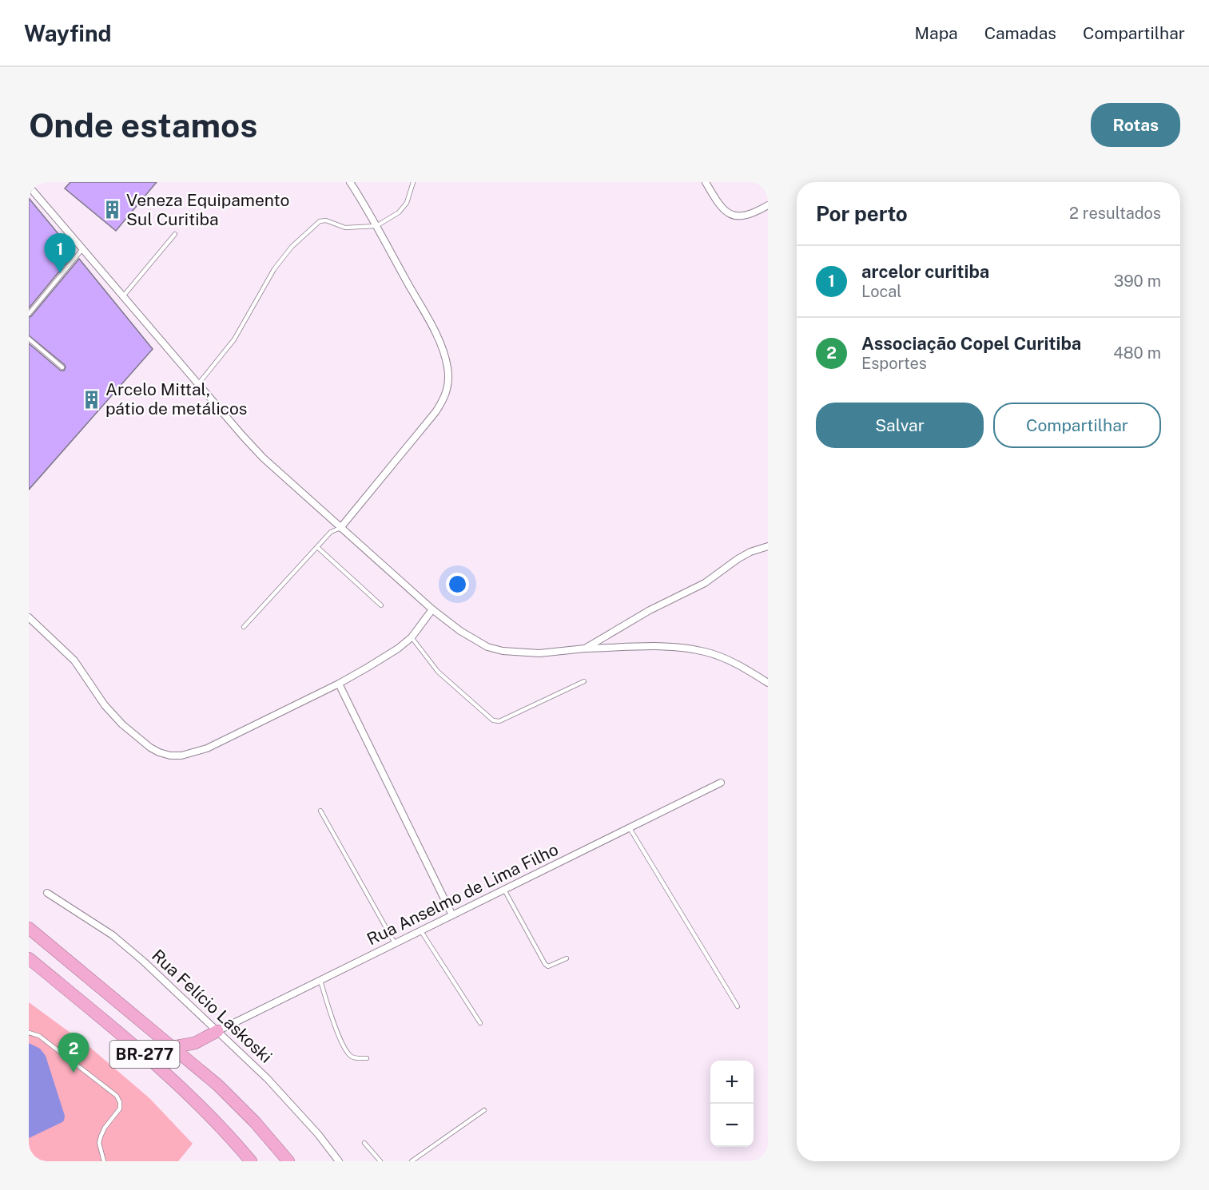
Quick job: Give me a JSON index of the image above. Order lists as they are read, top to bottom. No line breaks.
{"streets":{"highway":["BR-277"],"street":["Rua Anselmo de Lima Filho","Rua Felício Laskoski"]},"crossings":[["Rua Anselmo de Lima Filho","Rua Felício Laskoski"]],"places":{"building":["Veneza Equipamento Sul Curitiba","Arcelo Mittal, pátio de metálicos"]},"page":{"header":"Wayfind","nav":["Mapa","Camadas","Compartilhar"],"buttons":["Rotas",["Salvar","Compartilhar"]],"title":"Onde estamos","heading":["Por perto","2 resultados"],"pins":["1","2"],"list":[{"mark":"1","name":"arcelor curitiba","note":"Local","value":"390 m"},{"mark":"2","name":"Associação Copel Curitiba","note":"Esportes","value":"480 m"}],"map_buttons":["+","−"]}}
